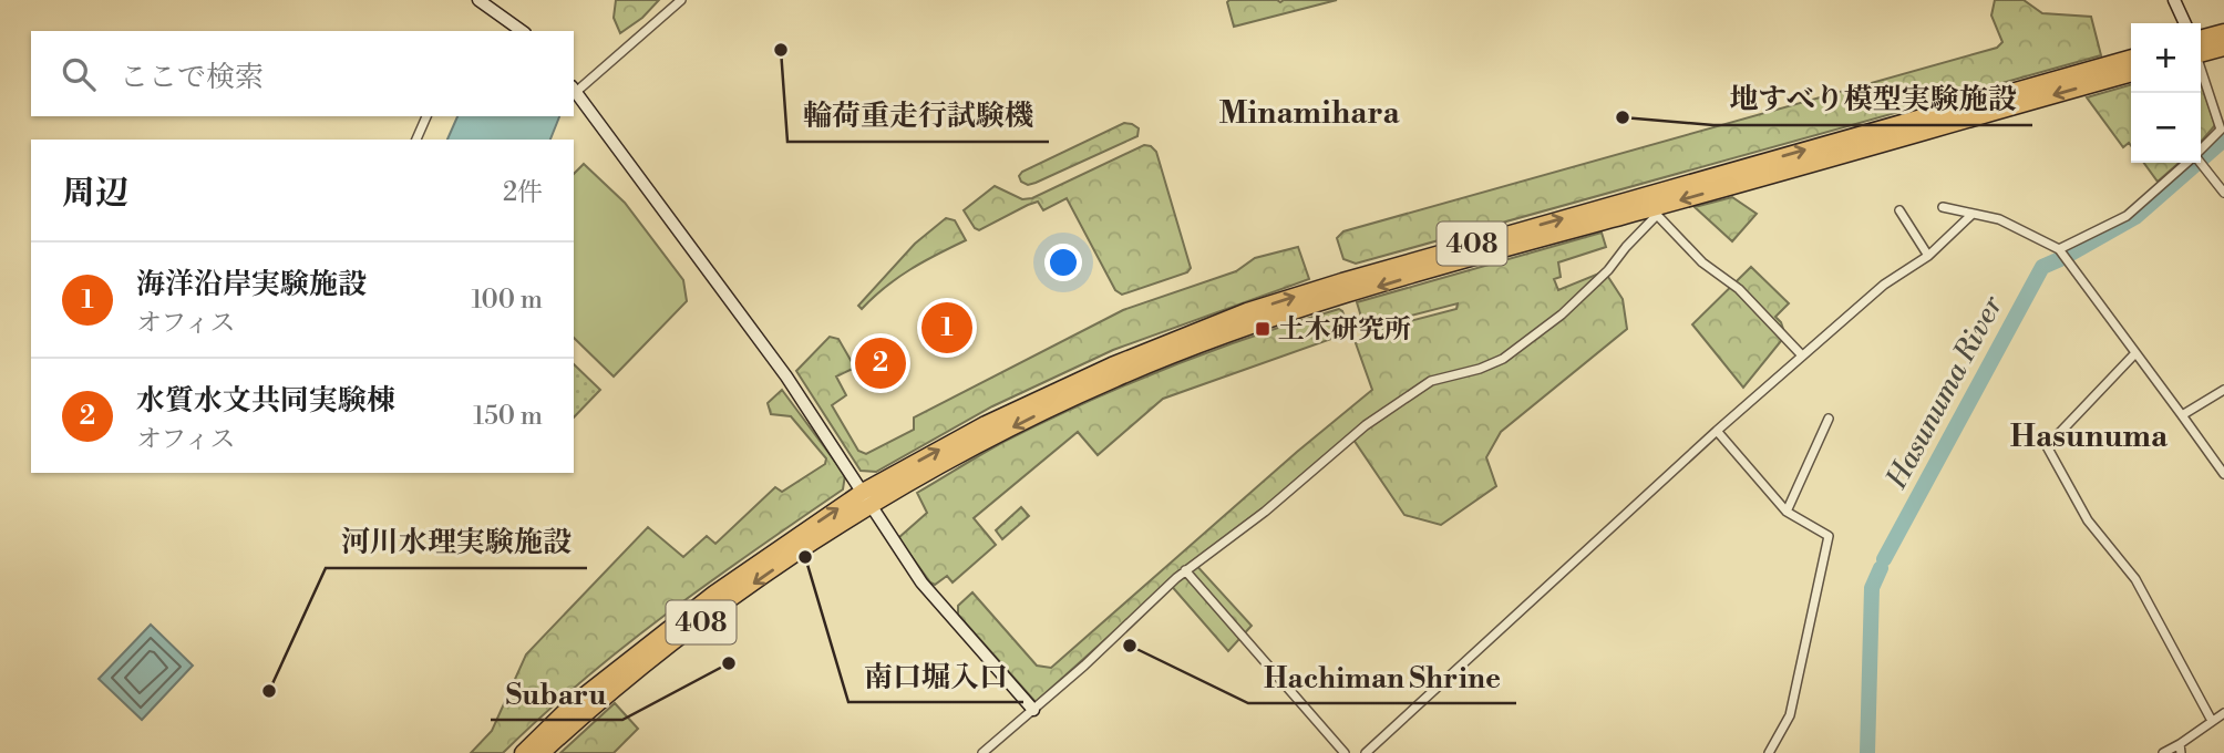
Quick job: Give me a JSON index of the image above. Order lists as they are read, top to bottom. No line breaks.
{"streets":{"highway":["408"]},"districts":["Minamihara","Hasunuma"],"water":["Hasunuma River"],"places":{"other":["輪荷重走行試験機","地すべり模型実験施設","南口堀入口","Hachiman Shrine","Subaru","河川水理実験施設"],"transit":["土木研究所"]},"page":{"map_buttons":["+","−"],"search":"ここで検索","heading":["周辺","2件"],"list":[{"mark":"1","name":"海洋沿岸実験施設","note":"オフィス","value":"100 m"},{"mark":"2","name":"水質水文共同実験棟","note":"オフィス","value":"150 m"}],"pins":["1","2"]}}
